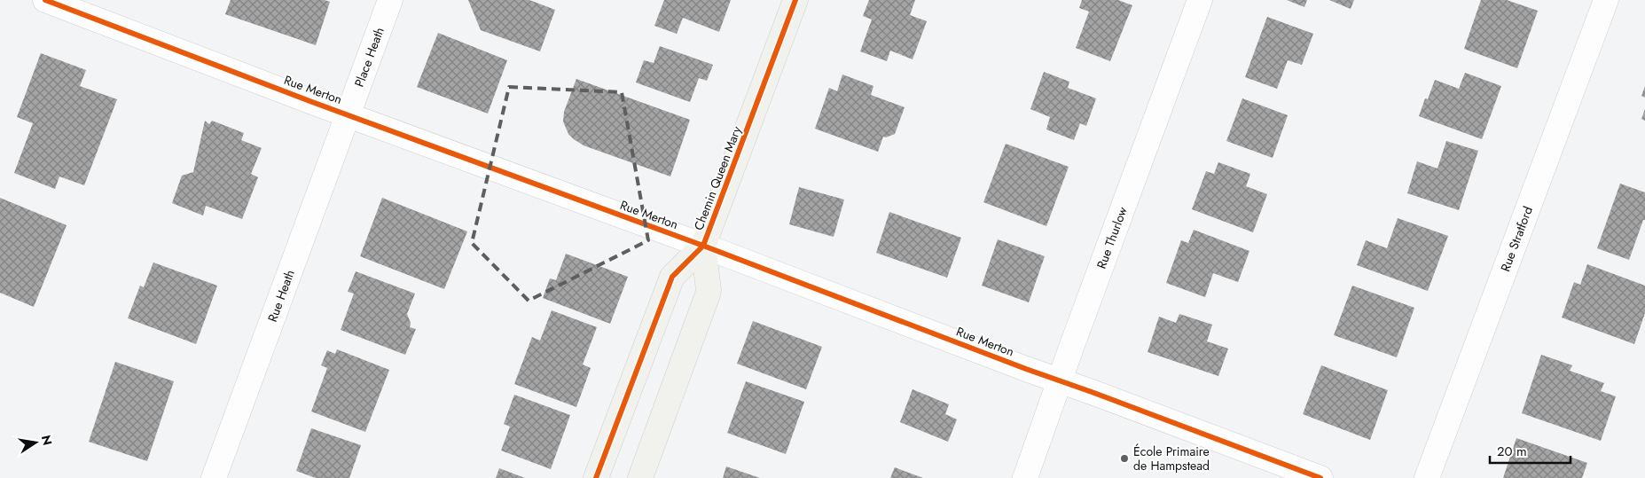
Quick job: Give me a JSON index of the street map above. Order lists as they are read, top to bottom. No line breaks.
{"streets":{"street":["Place Heath","Rue Merton","Chemin Queen Mary","Rue Thurlow","Rue Stratford","Rue Heath"]},"crossings":[["Place Heath","Rue Merton"],["Place Heath","Rue Heath"],["Rue Merton","Chemin Queen Mary"],["Rue Merton","Rue Thurlow"],["Rue Merton","Rue Heath"]],"places":["École Primaire de Hampstead"],"scale_bar":"20 m","north":"right"}
